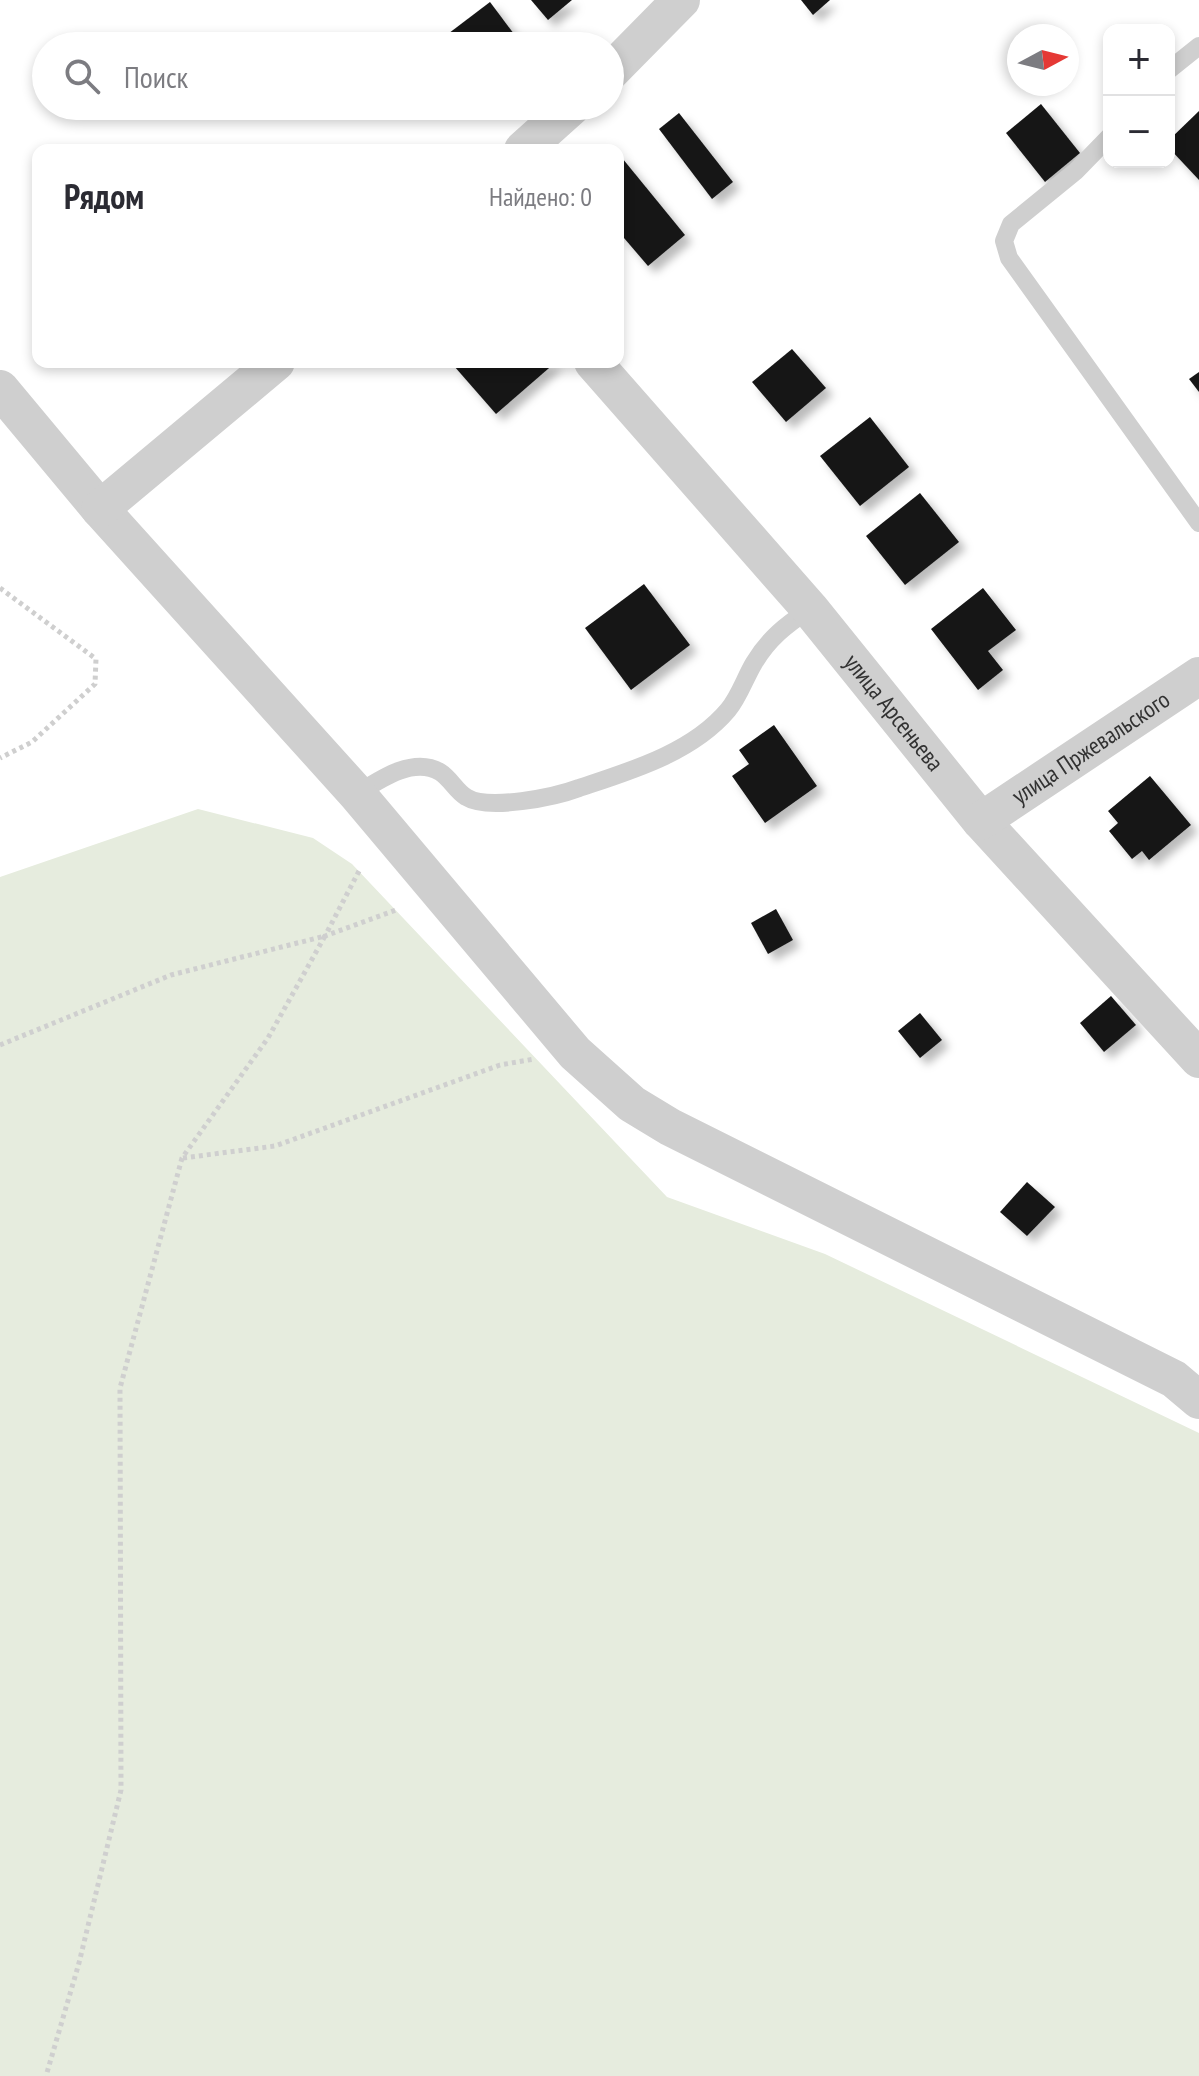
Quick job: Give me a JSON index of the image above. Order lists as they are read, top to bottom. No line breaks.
{"streets":{"street":["улица Арсеньева","улица Пржевальского"]},"crossings":[["улица Арсеньева","улица Пржевальского"]],"north":"right","page":{"map_buttons":["+","−"],"search":"Поиск","heading":["Рядом","Найдено: 0"]}}
